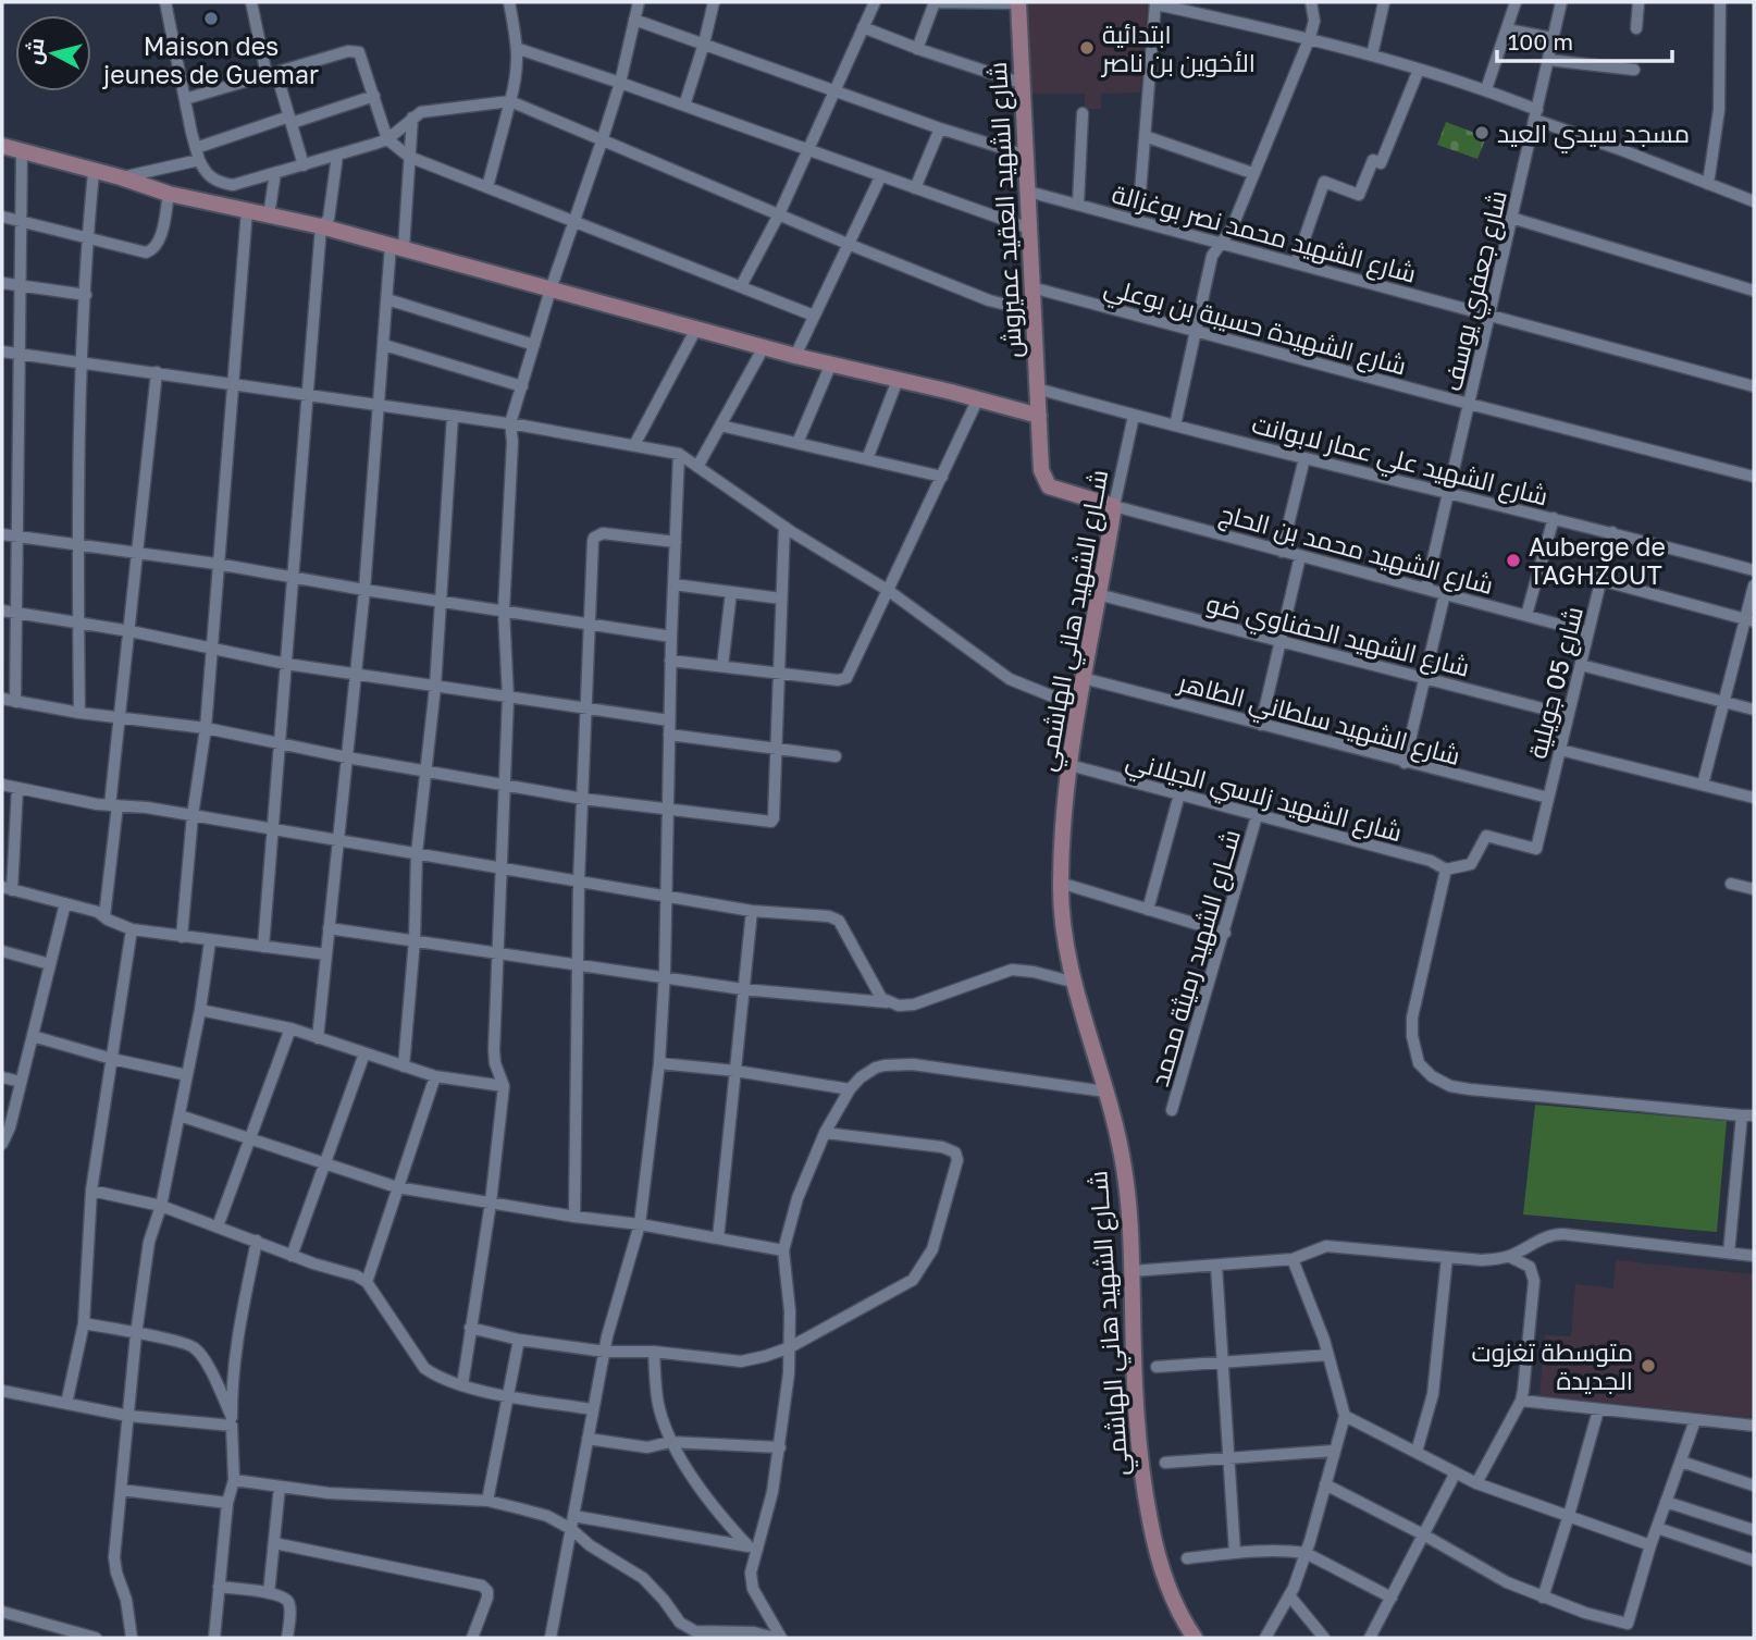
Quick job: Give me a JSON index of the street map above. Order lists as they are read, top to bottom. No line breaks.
{"streets":{"street":["شارع الشهيد العقيد عميروش","شارع الشهيد محمد نصر بوغزالة","شارع جعفري يوسف","شارع الشهيدة حسيبة بن بوعلي","شارع الشهيد علي عمار لابوانت","شارع الشهيد محمد بن الحاج","شــارع الشهيد هاني الهاشمي","شارع الشهيد الحفناوي ضو","شارع 05 جويلية","شارع الشهيد سلطاني الطاهر","شارع الشهيد زلاسي الجيلاني","شــارع الشهيد رميثة محمد"]},"crossings":[["شارع الشهيد العقيد عميروش","شارع الشهيد محمد نصر بوغزالة"],["شارع الشهيد العقيد عميروش","شارع الشهيدة حسيبة بن بوعلي"],["شارع الشهيد العقيد عميروش","شارع الشهيد علي عمار لابوانت"],["شارع الشهيد العقيد عميروش","شارع الشهيد محمد بن الحاج"],["شارع الشهيد العقيد عميروش","شــارع الشهيد هاني الهاشمي"],["شارع الشهيد محمد نصر بوغزالة","شارع جعفري يوسف"],["شارع جعفري يوسف","شارع الشهيدة حسيبة بن بوعلي"],["شارع جعفري يوسف","شارع الشهيد علي عمار لابوانت"],["شارع جعفري يوسف","شارع الشهيد محمد بن الحاج"],["شارع الشهيد علي عمار لابوانت","شــارع الشهيد هاني الهاشمي"],["شارع الشهيد علي عمار لابوانت","شارع 05 جويلية"],["شارع الشهيد محمد بن الحاج","شــارع الشهيد هاني الهاشمي"],["شارع الشهيد محمد بن الحاج","شارع 05 جويلية"],["شــارع الشهيد هاني الهاشمي","شارع الشهيد الحفناوي ضو"],["شــارع الشهيد هاني الهاشمي","شارع الشهيد سلطاني الطاهر"],["شــارع الشهيد هاني الهاشمي","شارع الشهيد زلاسي الجيلاني"],["شارع الشهيد الحفناوي ضو","شارع 05 جويلية"],["شارع 05 جويلية","شارع الشهيد سلطاني الطاهر"],["شارع 05 جويلية","شارع الشهيد زلاسي الجيلاني"],["شارع الشهيد زلاسي الجيلاني","شــارع الشهيد رميثة محمد"]],"places":["Maison des jeunes de Guemar","ابتدائية الأخوين بن ناصر","مسجد سيدي العيد","Auberge de TAGHZOUT","متوسطة تغزوت الجديدة"],"scale_bar":"100 m","north":"left"}
